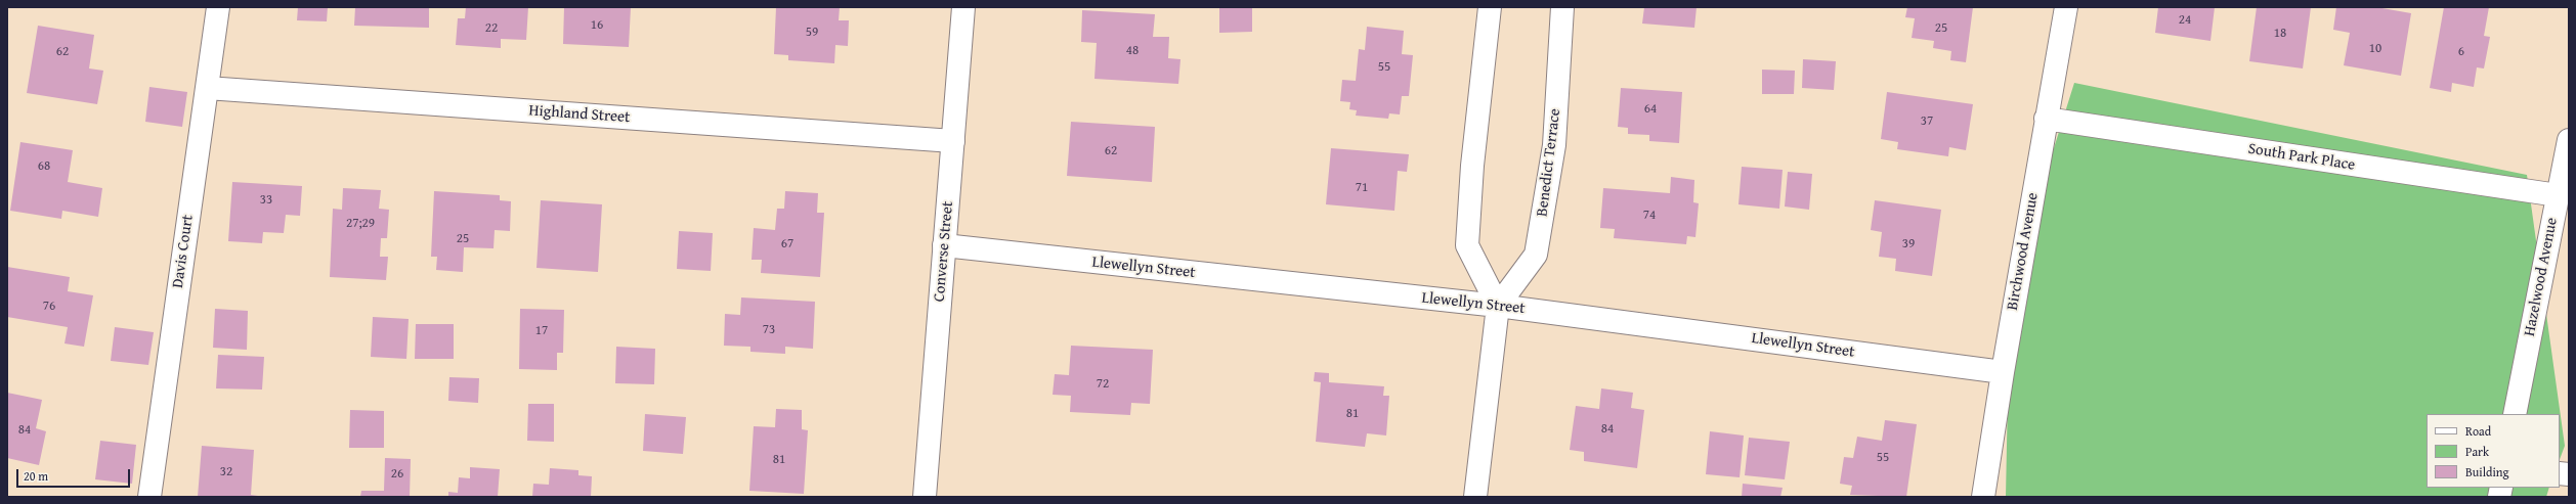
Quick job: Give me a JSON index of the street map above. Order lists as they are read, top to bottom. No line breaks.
{"streets":{"street":["Highland Street","South Park Place","Benedict Terrace","Davis Court","Converse Street","Birchwood Avenue","Llewellyn Street","Hazelwood Avenue"]},"crossings":[["Highland Street","Davis Court"],["Highland Street","Converse Street"],["South Park Place","Birchwood Avenue"],["South Park Place","Hazelwood Avenue"],["Benedict Terrace","Llewellyn Street"],["Converse Street","Llewellyn Street"],["Birchwood Avenue","Llewellyn Street"]],"house_numbers":["24","16","22","25","59","18","10","48","62","6","55","64","37","62","68","71","33","74","27;29","25","67","39","76","73","17","72","81","84","84","55","81","32","26"],"legend":["Road","Park","Building"],"scale_bar":"20 m"}
